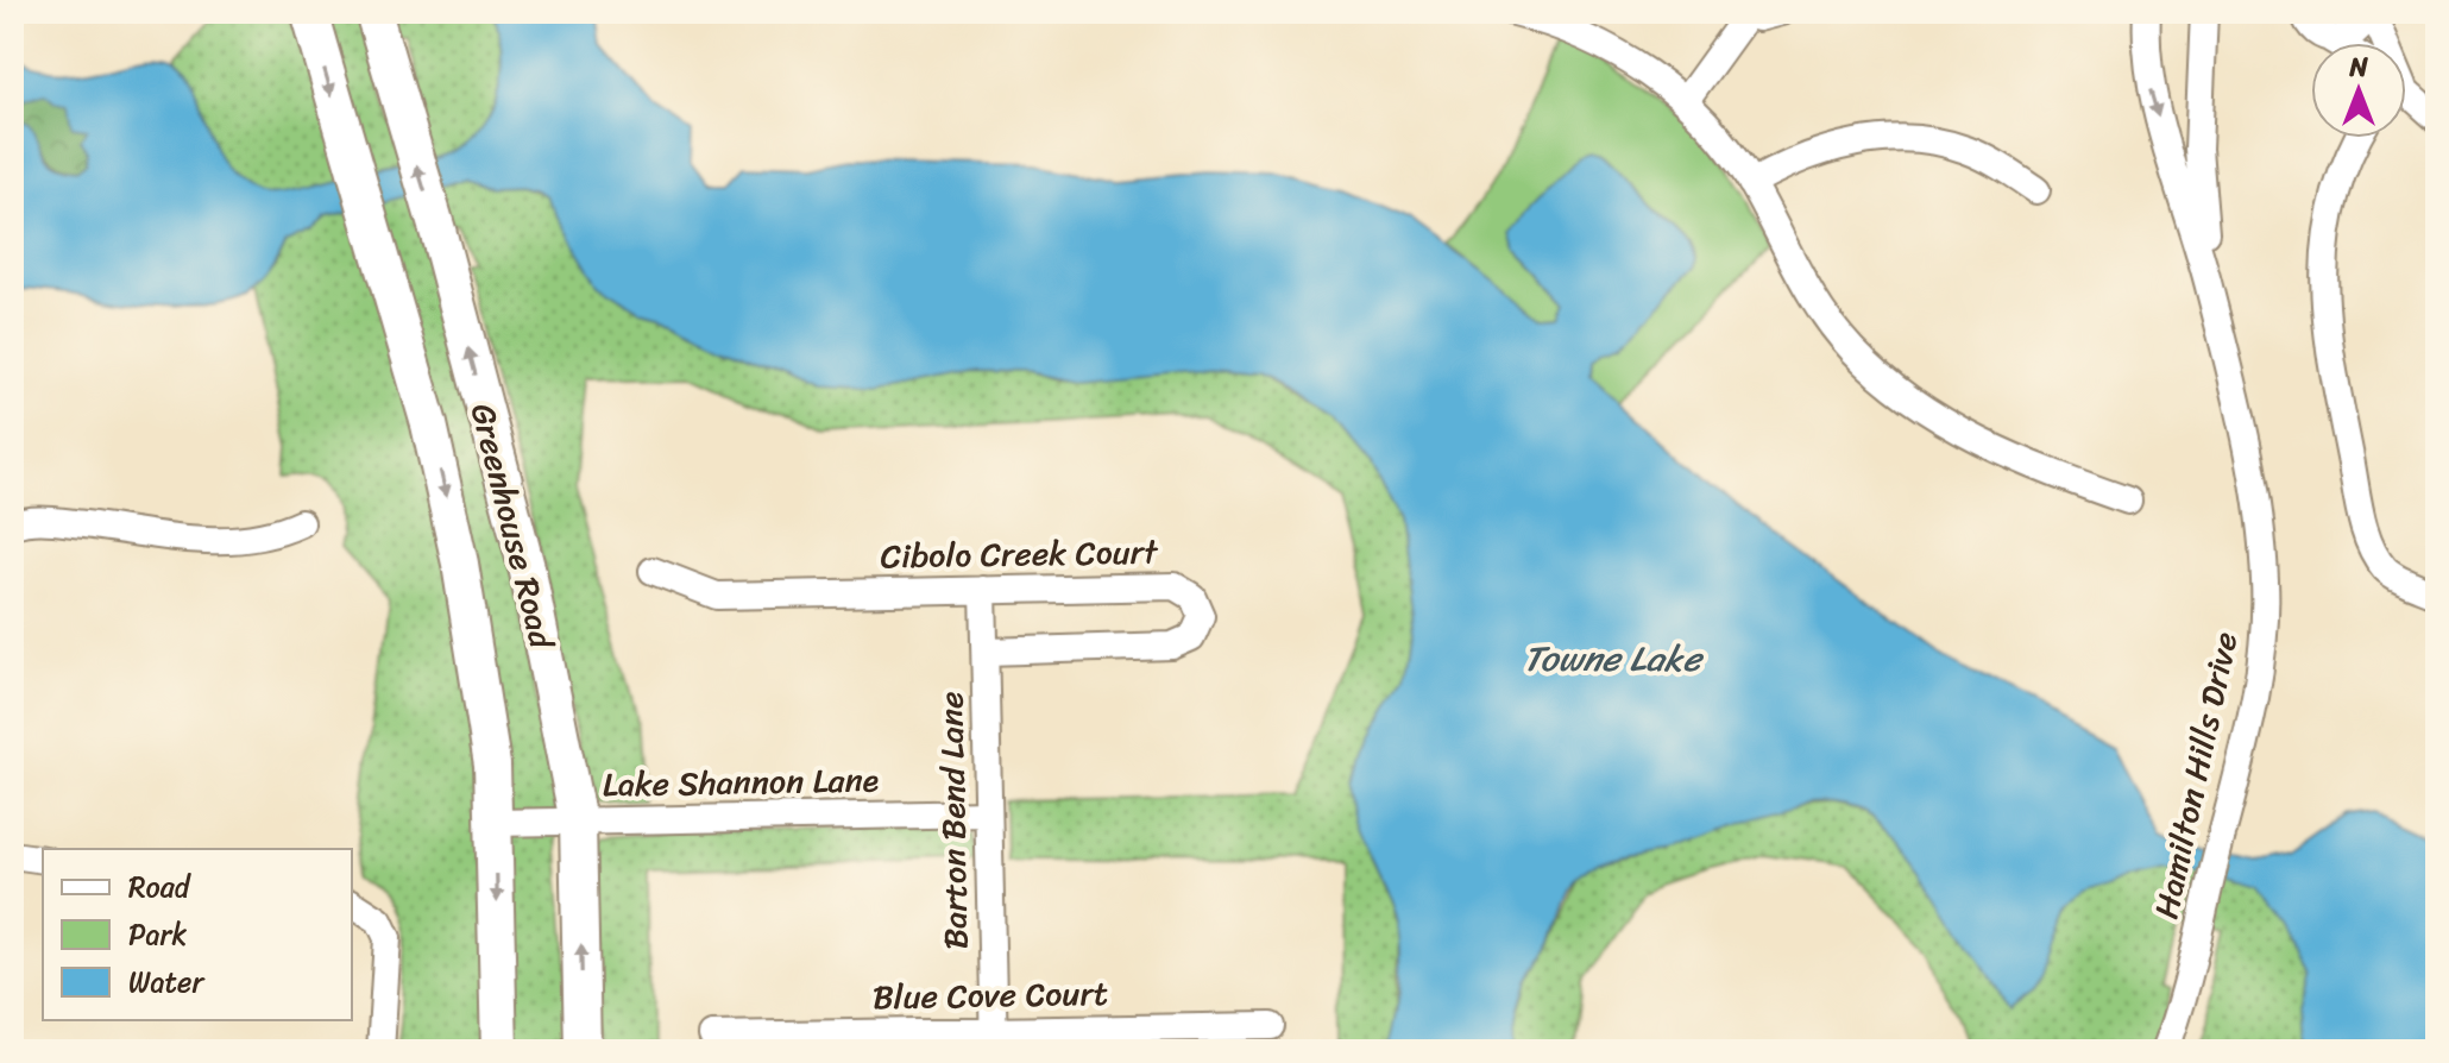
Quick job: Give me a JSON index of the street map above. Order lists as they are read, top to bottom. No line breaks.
{"streets":{"main road":["Greenhouse Road"],"street":["Cibolo Creek Court","Hamilton Hills Drive","Lake Shannon Lane","Barton Bend Lane","Blue Cove Court"]},"crossings":[["Greenhouse Road","Lake Shannon Lane"],["Cibolo Creek Court","Barton Bend Lane"],["Lake Shannon Lane","Barton Bend Lane"],["Barton Bend Lane","Blue Cove Court"]],"water":["Towne Lake"],"legend":["Road","Park","Water"],"north":"top"}
